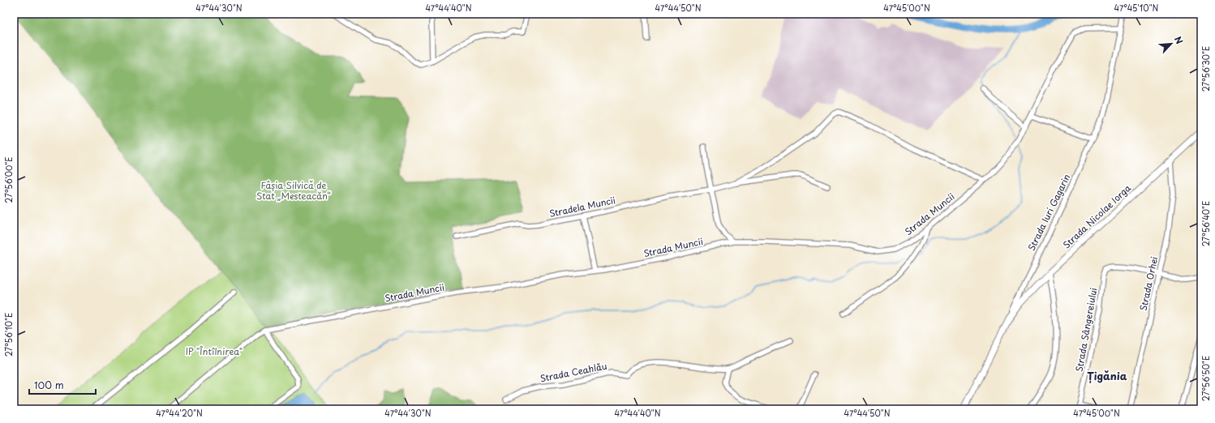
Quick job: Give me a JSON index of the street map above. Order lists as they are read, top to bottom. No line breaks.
{"streets":{"main road":["Strada Iuri Gagarin","Strada Nicolae Iorga"],"street":["Stradela Muncii","Strada Muncii","Strada Orhei","Strada Sângereiului","Strada Ceahlău"]},"crossings":[["Strada Iuri Gagarin","Strada Muncii"],["Strada Iuri Gagarin","Strada Nicolae Iorga"],["Strada Nicolae Iorga","Strada Orhei"],["Strada Orhei","Strada Sângereiului"]],"districts":["Țigănia"],"parks":["Fâșia Silvică de Stat „Mesteacăn“","IP \"Întîlnirea\""],"scale_bar":"100 m","north":"top right","coordinates":["47°44'30\"N","47°44'40\"N","47°44'50\"N","47°45'00\"N","47°45'10\"N","27°56'30\"E","27°56'00\"E","27°56'40\"E","27°56'10\"E","27°56'50\"E","47°44'20\"N"]}
